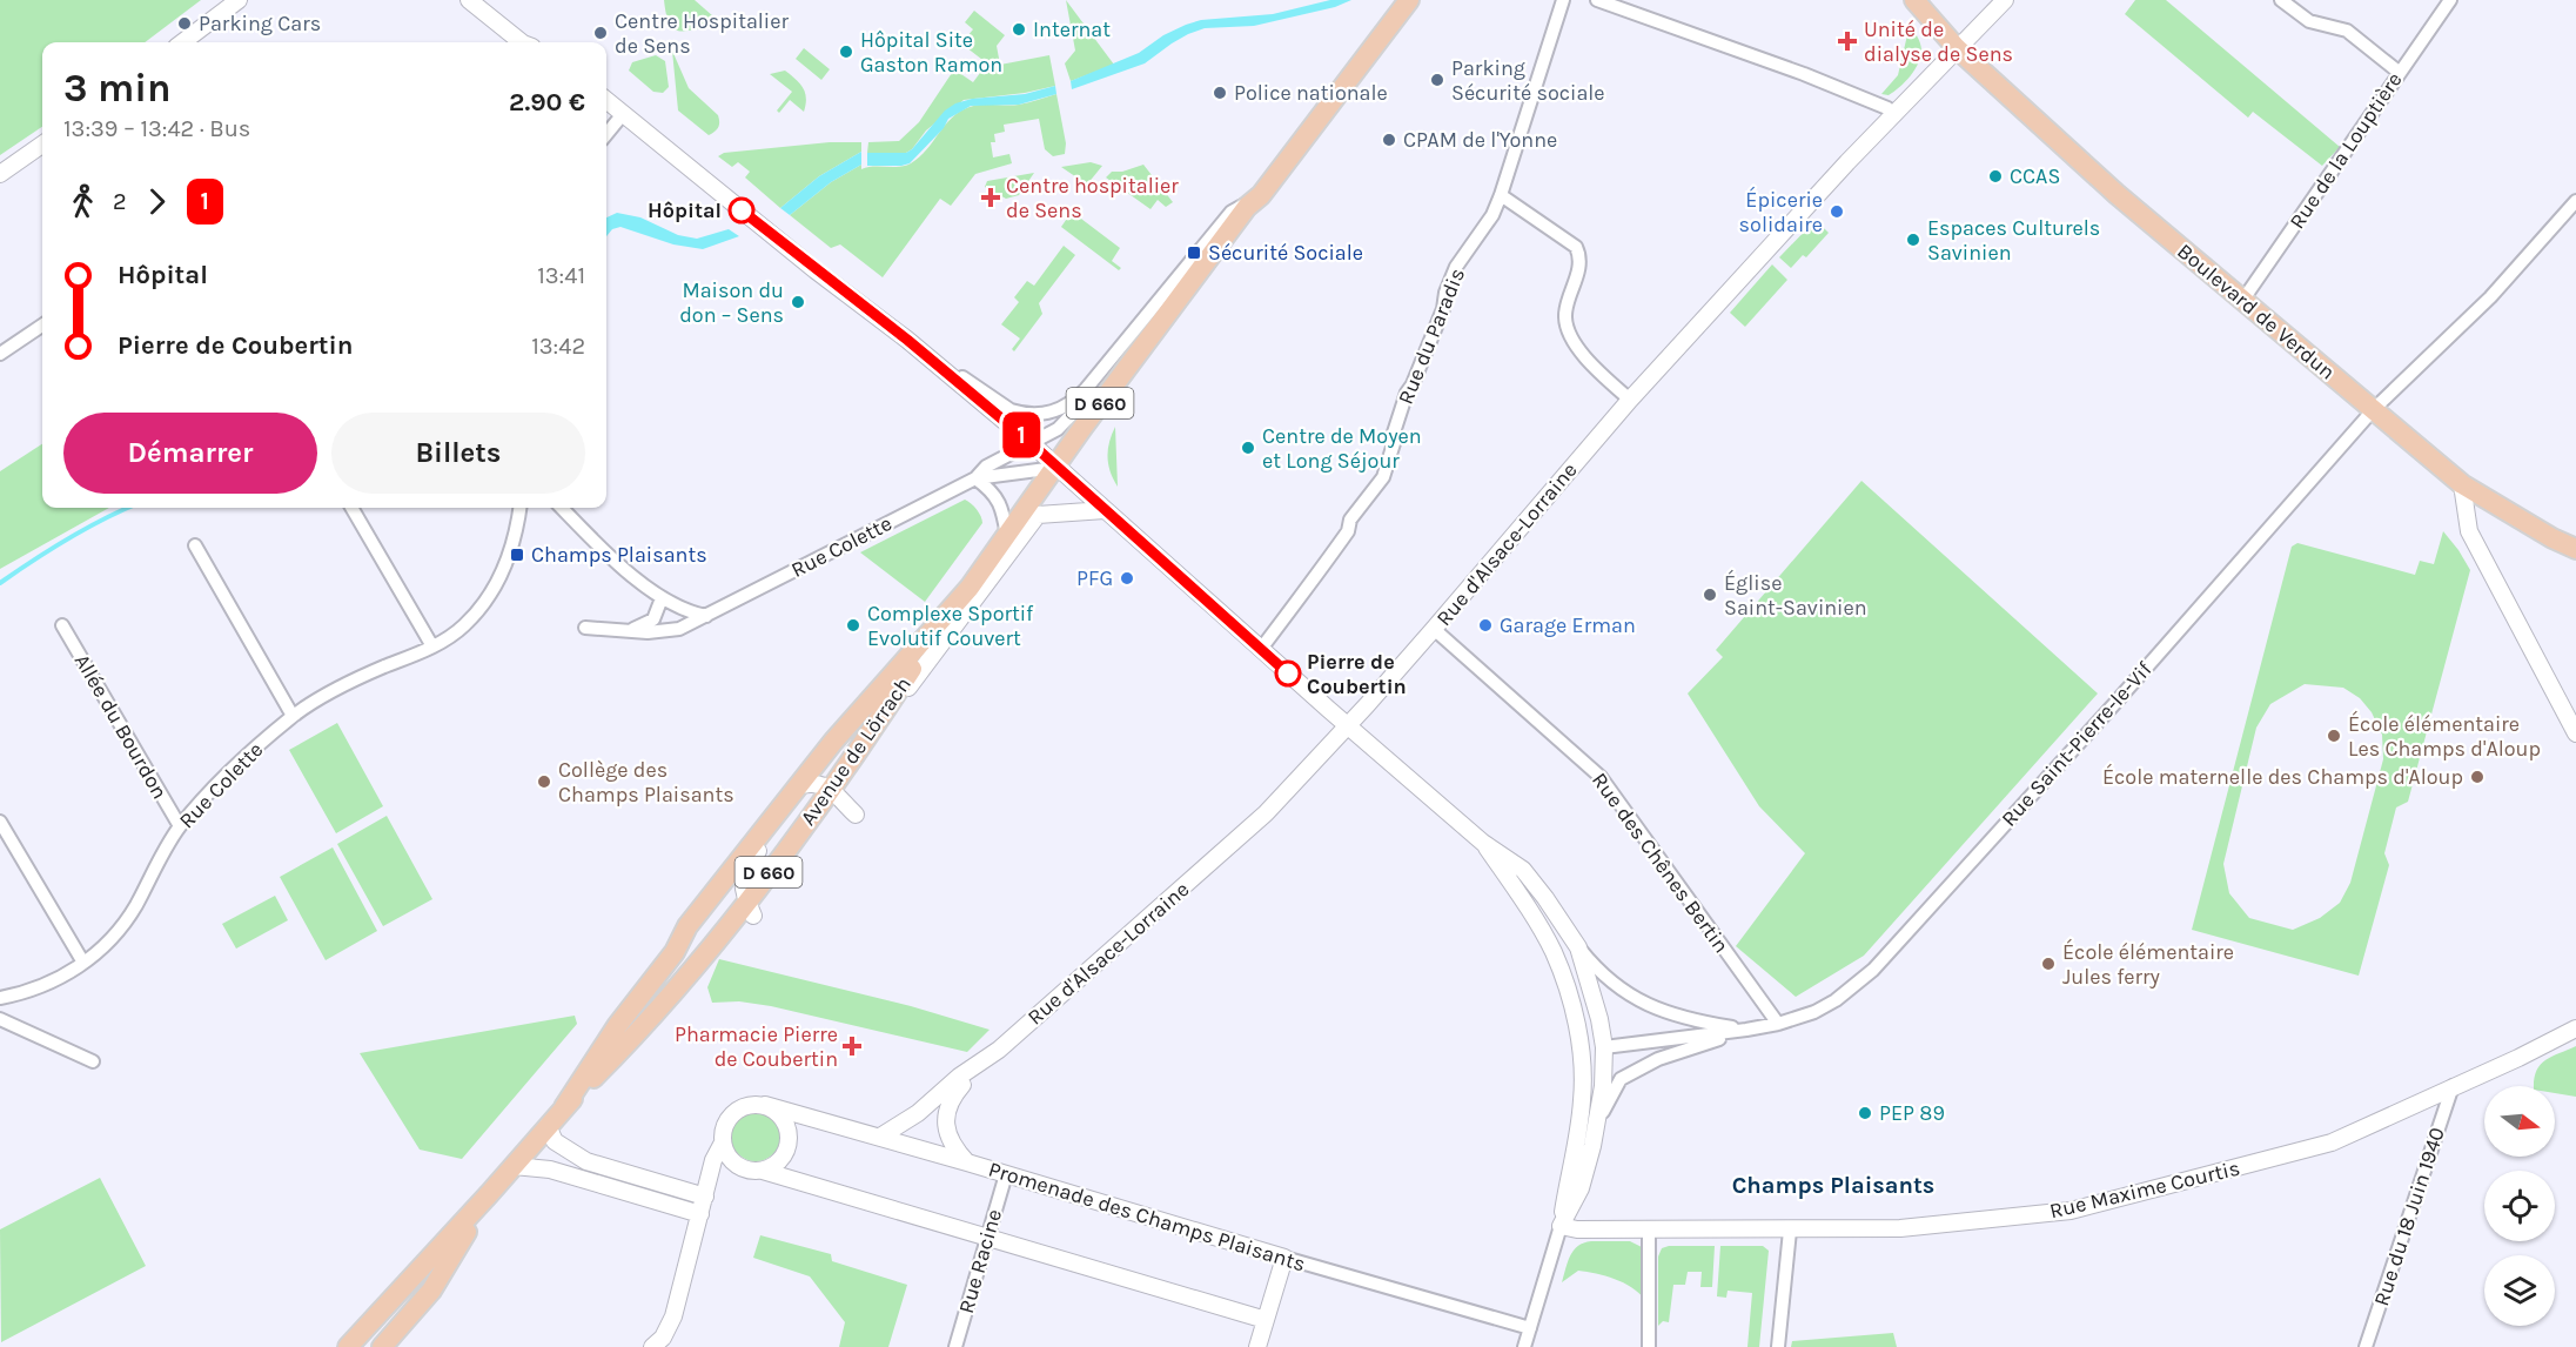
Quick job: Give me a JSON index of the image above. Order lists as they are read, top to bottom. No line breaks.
{"streets":{"main road":["Boulevard de Verdun","D 660","Avenue de Lörrach"],"street":["Rue de la Louptière","Rue du Paradis","Rue d'Alsace-Lorraine","Rue Colette","Allée du Bourdon","Rue Saint-Pierre-le-Vif","Rue des Chênes Bertin","Rue Maxime Courtis","Promenade des Champs Plaisants","Rue du 18 Juin 1940","Rue Racine"]},"crossings":[["Rue de la Louptière","Boulevard de Verdun"],["Boulevard de Verdun","Rue d'Alsace-Lorraine"],["Boulevard de Verdun","Rue Saint-Pierre-le-Vif"],["D 660","Rue Colette"],["D 660","Avenue de Lörrach"],["Rue d'Alsace-Lorraine","Rue des Chênes Bertin"],["Rue d'Alsace-Lorraine","Promenade des Champs Plaisants"],["Rue Colette","Allée du Bourdon"],["Rue Colette","Avenue de Lörrach"],["Rue Saint-Pierre-le-Vif","Rue des Chênes Bertin"],["Rue Maxime Courtis","Rue du 18 Juin 1940"],["Promenade des Champs Plaisants","Rue Racine"]],"districts":["Champs Plaisants"],"places":{"other":["Parking Cars","Internat","Centre Hospitalier de Sens","Hôpital Site Gaston Ramon","Parking Sécurité sociale","Police nationale","CPAM de l'Yonne","CCAS","Hôpital","Épicerie solidaire","Espaces Culturels Savinien","Maison du don – Sens","Centre de Moyen et Long Séjour","PFG","Église Saint-Savinien","Complexe Sportif Evolutif Couvert","Garage Erman","Pierre de Coubertin","École élémentaire Les Champs d'Aloup","École maternelle des Champs d'Aloup","Collège des Champs Plaisants","École élémentaire Jules ferry","PEP 89"],"health":["Unité de dialyse de Sens","Centre hospitalier de Sens","Pharmacie Pierre de Coubertin"],"transit":["Sécurité Sociale","Champs Plaisants"]},"lines":["bus line 1"],"north":"right","page":{"on_map":"1","heading":["3 min","13:39 – 13:42 · Bus","2.90 €"],"legs":["2","1"],"list":[{"name":"Hôpital","value":"13:41"},{"name":"Pierre de Coubertin","value":"13:42"}],"buttons":["Démarrer","Billets"]}}
